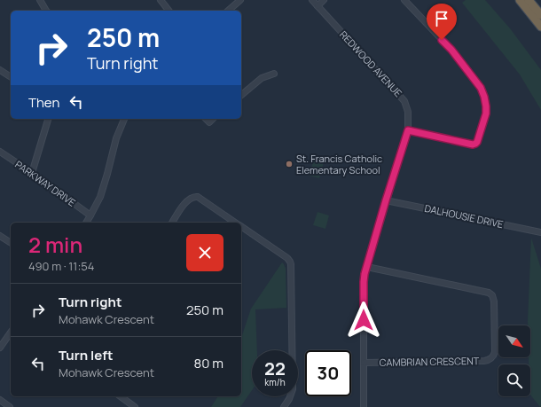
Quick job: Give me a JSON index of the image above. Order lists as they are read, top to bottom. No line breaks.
{"streets":{"street":["REDWOOD AVENUE","PARKWAY DRIVE","DALHOUSIE DRIVE","CAMBRIAN CRESCENT"]},"crossings":[["REDWOOD AVENUE","DALHOUSIE DRIVE"],["REDWOOD AVENUE","CAMBRIAN CRESCENT"]],"places":["St. Francis Catholic Elementary School"],"north":"bottom right","page":{"turn":["250 m","Turn right"],"then":"Then","heading":["2 min","490 m · 11:54"],"list":[{"name":"Turn right","note":"Mohawk Crescent","value":"250 m"},{"name":"Turn left","note":"Mohawk Crescent","value":"80 m"}],"speed":"22 km/h","limit":"30"}}
